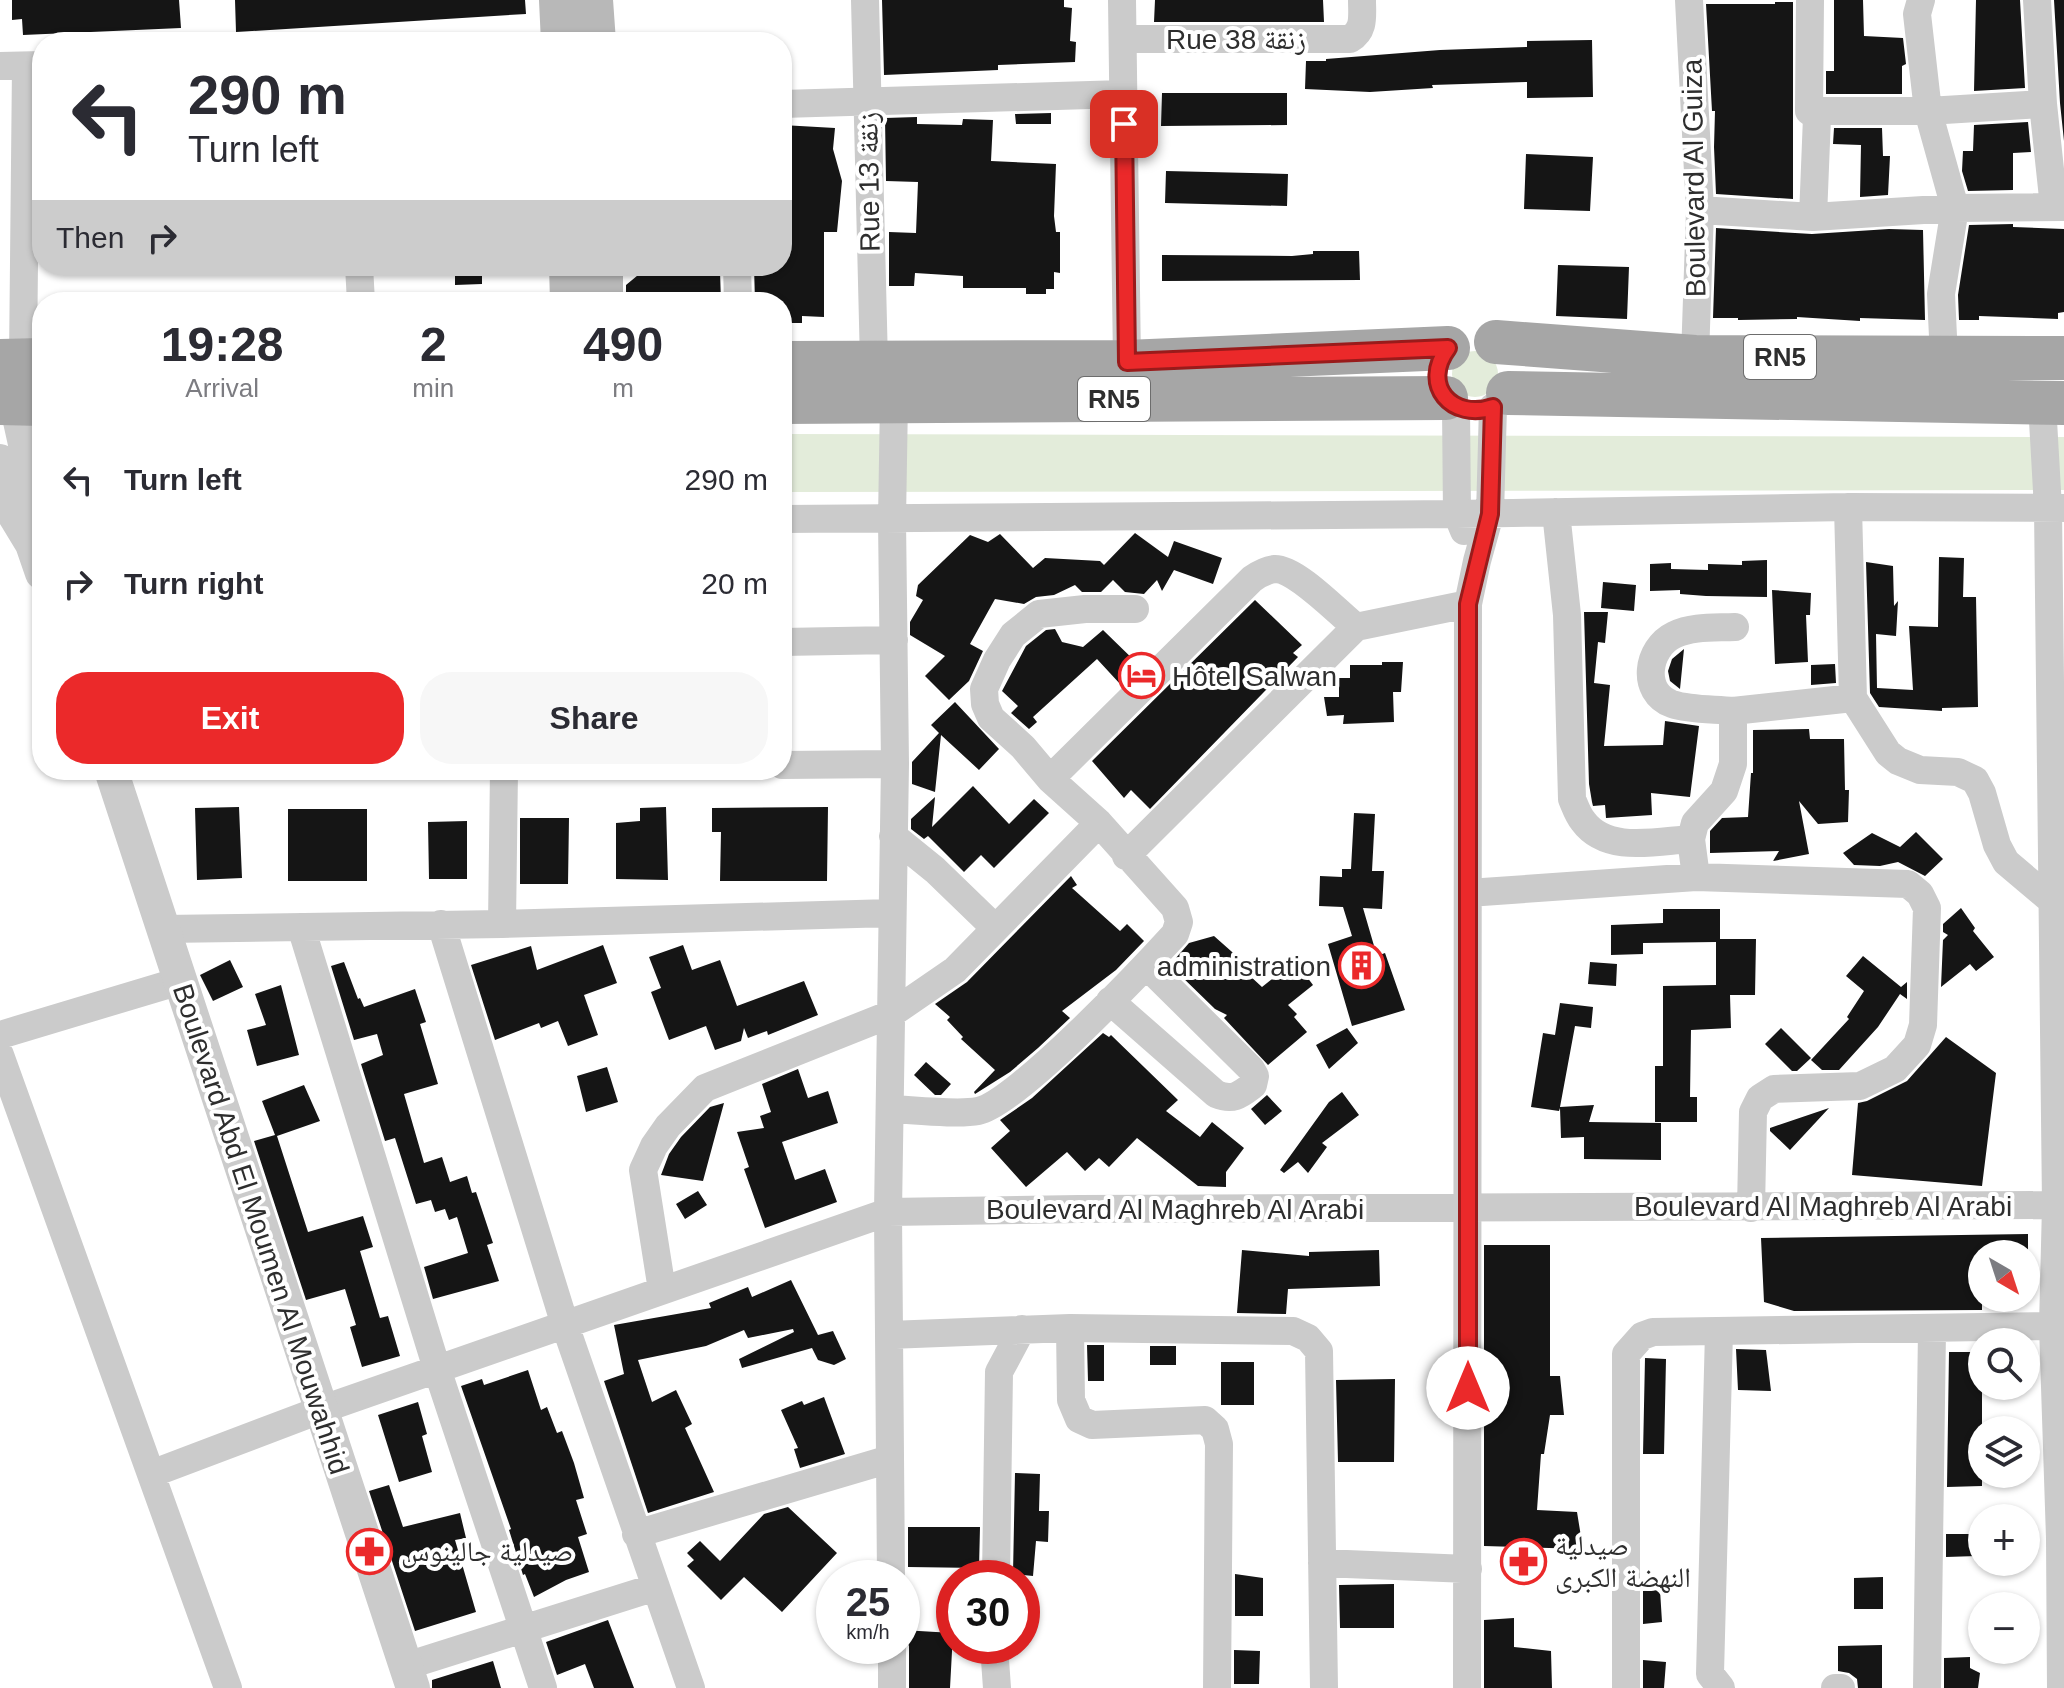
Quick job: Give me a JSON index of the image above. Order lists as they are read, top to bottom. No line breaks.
{"streets":{"main road":["RN5"],"street":["Rue 38 زنقة","Boulevard Al Guiza","Rue 13 زنقة","Boulevard Al Maghreb Al Arabi","Boulevard Abd El Moumen Al Mouwahhid"]},"crossings":[["Boulevard Al Guiza","RN5"],["Rue 13 زنقة","RN5"],["Rue 13 زنقة","Boulevard Al Maghreb Al Arabi"],["Boulevard Al Maghreb Al Arabi","Boulevard Abd El Moumen Al Mouwahhid"]],"places":{"hotel":["Hôtel Salwan"],"building":["administration"],"pharmacy":["صيدلية جالينوس","صيدلية النهضة الكبرى"]},"north":"bottom right","page":{"turn":["290 m","Turn left"],"then":"Then","eta":["19:28","Arrival","2","min","490","m"],"list":[{"name":"Turn left","value":"290 m"},{"name":"Turn right","value":"20 m"}],"buttons":["Exit","Share"],"map_buttons":["+","−"],"speed":"25 km/h","limit":"30"}}
